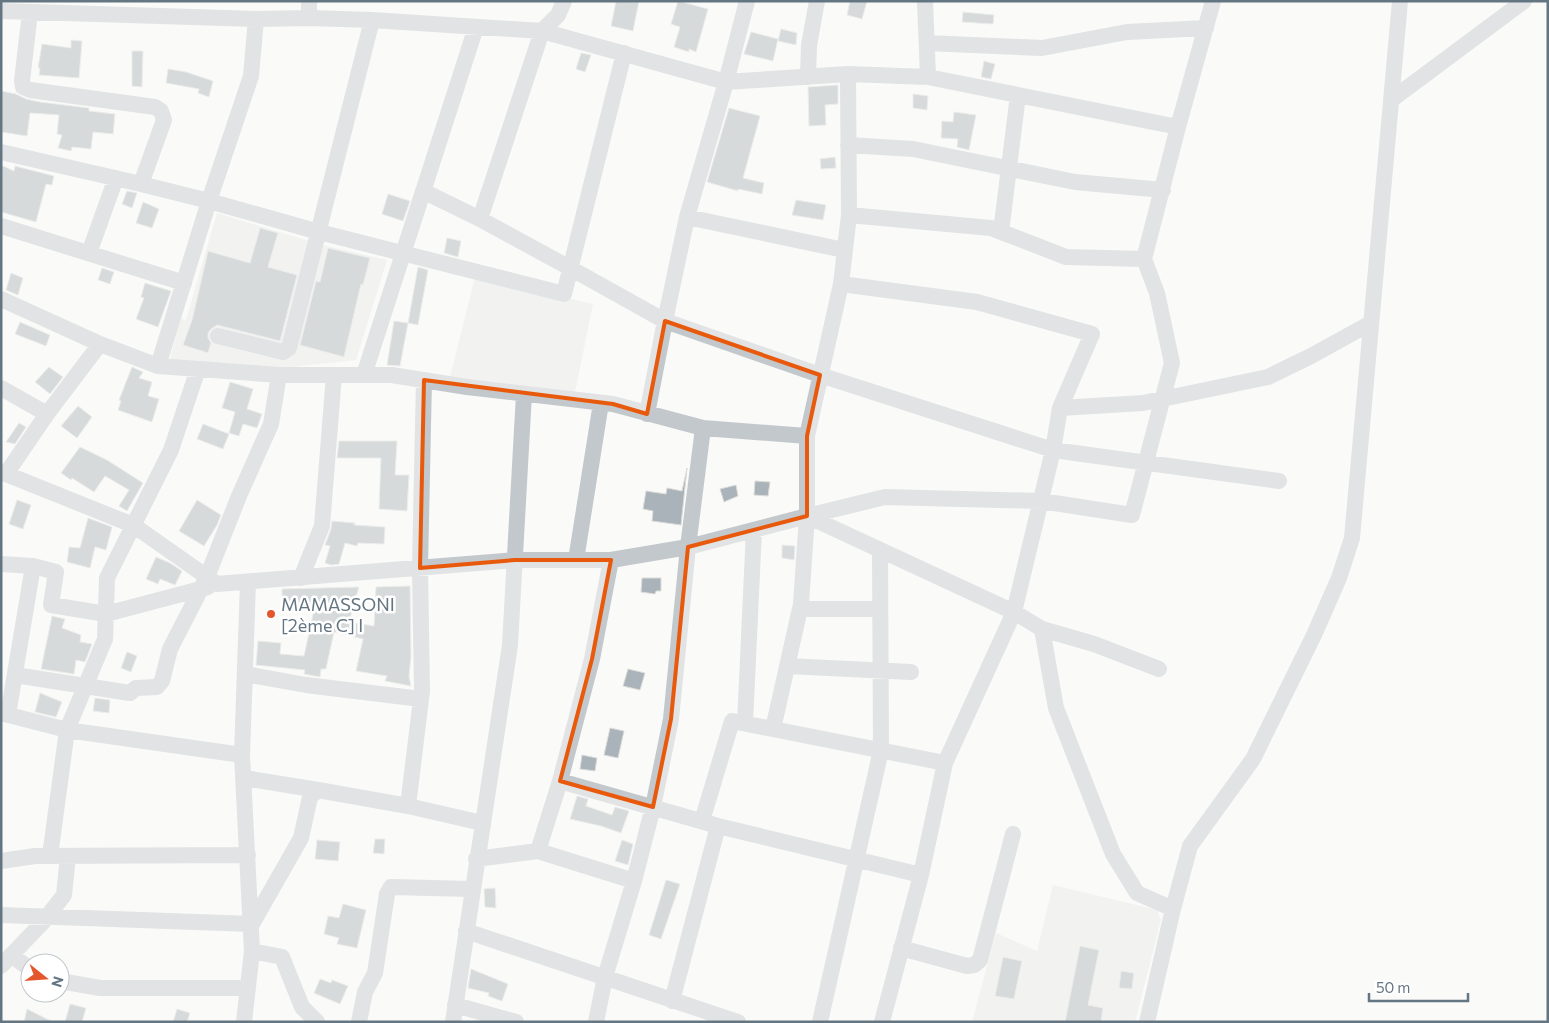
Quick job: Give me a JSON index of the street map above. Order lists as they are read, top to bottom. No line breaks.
{"places":["MAMASSONI [2ème C] I"],"scale_bar":"50 m","north":"right"}
